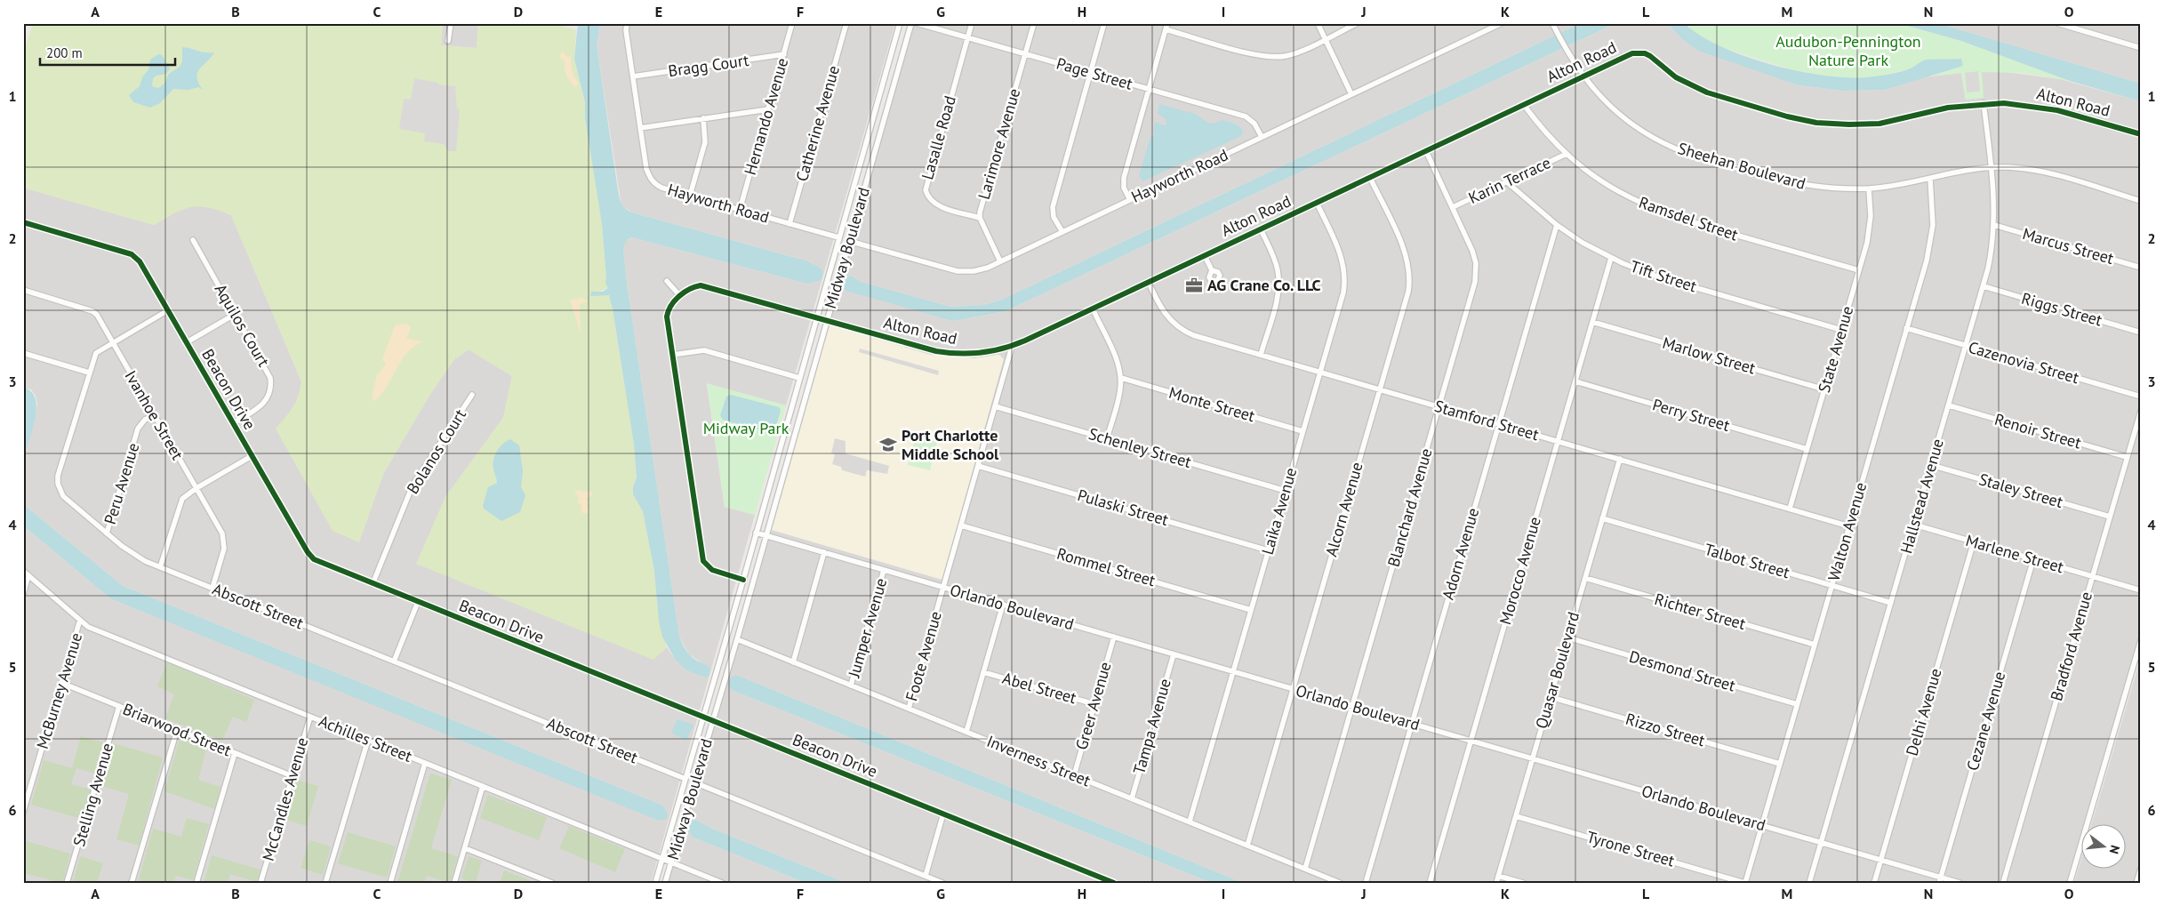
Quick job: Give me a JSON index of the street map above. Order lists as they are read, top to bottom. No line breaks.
{"streets":{"street":["Alton Road","Bragg Court","Page Street","Hernando Avenue","Catherine Avenue","Lasalle Road","Larimore Avenue","Sheehan Boulevard","Hayworth Road","Karin Terrace","Ramsdel Street","Marcus Street","Midway Boulevard","Tift Street","Riggs Street","Aquilos Court","State Avenue","Marlow Street","Cazenovia Street","Beacon Drive","Monte Street","Ivanhoe Street","Perry Street","Stamford Street","Renoir Street","Schenley Street","Bolanos Court","Peru Avenue","Staley Street","Hallstead Avenue","Pulaski Street","Blanchard Avenue","Alcorn Avenue","Laika Avenue","Walton Avenue","Adorn Avenue","Marlene Street","Talbot Street","Rommel Street","Morocco Avenue","Abscott Street","Orlando Boulevard","Richter Street","Jumper Avenue","Bradford Avenue","Foote Avenue","Quasar Boulevard","Desmond Street","Abel Street","McBurney Avenue","Greer Avenue","Delhi Avenue","Cezane Avenue","Tampa Avenue","Briarwood Street","Rizzo Street","Achilles Street","Inverness Street","Stelling Avenue","McCandles Avenue","Tyrone Street"]},"crossings":[["Alton Road","Sheehan Boulevard"],["Alton Road","Ramsdel Street"],["Alton Road","Midway Boulevard"],["Alton Road","Stamford Street"],["Alton Road","Hallstead Avenue"],["Alton Road","Blanchard Avenue"],["Alton Road","Alcorn Avenue"],["Alton Road","Laika Avenue"],["Alton Road","Foote Avenue"],["Bragg Court","Hernando Avenue"],["Bragg Court","Hayworth Road"],["Page Street","Lasalle Road"],["Page Street","Larimore Avenue"],["Page Street","Hayworth Road"],["Hernando Avenue","Hayworth Road"],["Catherine Avenue","Hayworth Road"],["Lasalle Road","Larimore Avenue"],["Larimore Avenue","Hayworth Road"],["Sheehan Boulevard","State Avenue"],["Sheehan Boulevard","Hallstead Avenue"],["Sheehan Boulevard","Walton Avenue"],["Hayworth Road","Midway Boulevard"],["Karin Terrace","Ramsdel Street"],["Karin Terrace","Tift Street"],["Karin Terrace","Blanchard Avenue"],["Ramsdel Street","State Avenue"],["Marcus Street","Hallstead Avenue"],["Midway Boulevard","Beacon Drive"],["Midway Boulevard","Abscott Street"],["Midway Boulevard","Orlando Boulevard"],["Midway Boulevard","Achilles Street"],["Midway Boulevard","Inverness Street"],["Tift Street","State Avenue"],["Tift Street","Adorn Avenue"],["Tift Street","Morocco Avenue"],["Riggs Street","Hallstead Avenue"],["Aquilos Court","Beacon Drive"],["State Avenue","Marlow Street"],["State Avenue","Perry Street"],["State Avenue","Stamford Street"],["Marlow Street","Morocco Avenue"],["Cazenovia Street","Hallstead Avenue"],["Cazenovia Street","Walton Avenue"],["Beacon Drive","Bolanos Court"],["Beacon Drive","Abscott Street"],["Monte Street","Laika Avenue"],["Ivanhoe Street","Peru Avenue"],["Ivanhoe Street","Abscott Street"],["Perry Street","Morocco Avenue"],["Stamford Street","Blanchard Avenue"],["Stamford Street","Alcorn Avenue"],["Stamford Street","Laika Avenue"],["Stamford Street","Walton Avenue"],["Stamford Street","Adorn Avenue"],["Stamford Street","Morocco Avenue"],["Stamford Street","Quasar Boulevard"],["Renoir Street","Hallstead Avenue"],["Renoir Street","Bradford Avenue"],["Schenley Street","Laika Avenue"],["Schenley Street","Foote Avenue"],["Peru Avenue","Abscott Street"],["Staley Street","Hallstead Avenue"],["Staley Street","Bradford Avenue"],["Hallstead Avenue","Marlene Street"],["Hallstead Avenue","Talbot Street"],["Hallstead Avenue","Orlando Boulevard"],["Pulaski Street","Laika Avenue"],["Pulaski Street","Foote Avenue"],["Blanchard Avenue","Orlando Boulevard"],["Blanchard Avenue","Inverness Street"],["Alcorn Avenue","Orlando Boulevard"],["Alcorn Avenue","Inverness Street"],["Laika Avenue","Rommel Street"],["Laika Avenue","Orlando Boulevard"],["Laika Avenue","Inverness Street"],["Walton Avenue","Talbot Street"],["Walton Avenue","Orlando Boulevard"],["Walton Avenue","Richter Street"],["Walton Avenue","Desmond Street"],["Walton Avenue","Rizzo Street"],["Walton Avenue","Tyrone Street"],["Adorn Avenue","Orlando Boulevard"],["Marlene Street","Bradford Avenue"],["Marlene Street","Delhi Avenue"],["Marlene Street","Cezane Avenue"],["Talbot Street","Quasar Boulevard"],["Rommel Street","Foote Avenue"],["Morocco Avenue","Orlando Boulevard"],["Orlando Boulevard","Jumper Avenue"],["Orlando Boulevard","Foote Avenue"],["Orlando Boulevard","Quasar Boulevard"],["Orlando Boulevard","Greer Avenue"],["Orlando Boulevard","Delhi Avenue"],["Orlando Boulevard","Cezane Avenue"],["Orlando Boulevard","Tampa Avenue"],["Richter Street","Quasar Boulevard"],["Jumper Avenue","Inverness Street"],["Foote Avenue","Inverness Street"],["Quasar Boulevard","Desmond Street"],["Quasar Boulevard","Rizzo Street"],["Quasar Boulevard","Tyrone Street"],["Abel Street","Greer Avenue"],["McBurney Avenue","Briarwood Street"],["McBurney Avenue","Achilles Street"],["Greer Avenue","Inverness Street"],["Tampa Avenue","Inverness Street"],["Briarwood Street","Stelling Avenue"],["Briarwood Street","McCandles Avenue"],["Achilles Street","McCandles Avenue"]],"parks":["Audubon-Pennington Nature Park","Midway Park"],"places":{"office":["AG Crane Co. LLC"],"school or university":["Port Charlotte Middle School"]},"scale_bar":"200 m","north":"right","grid":{"columns":["A","B","C","D","E","F","G","H","I","J","K","L","M","N","O"],"rows":["1","2","3","4","5","6"]}}
